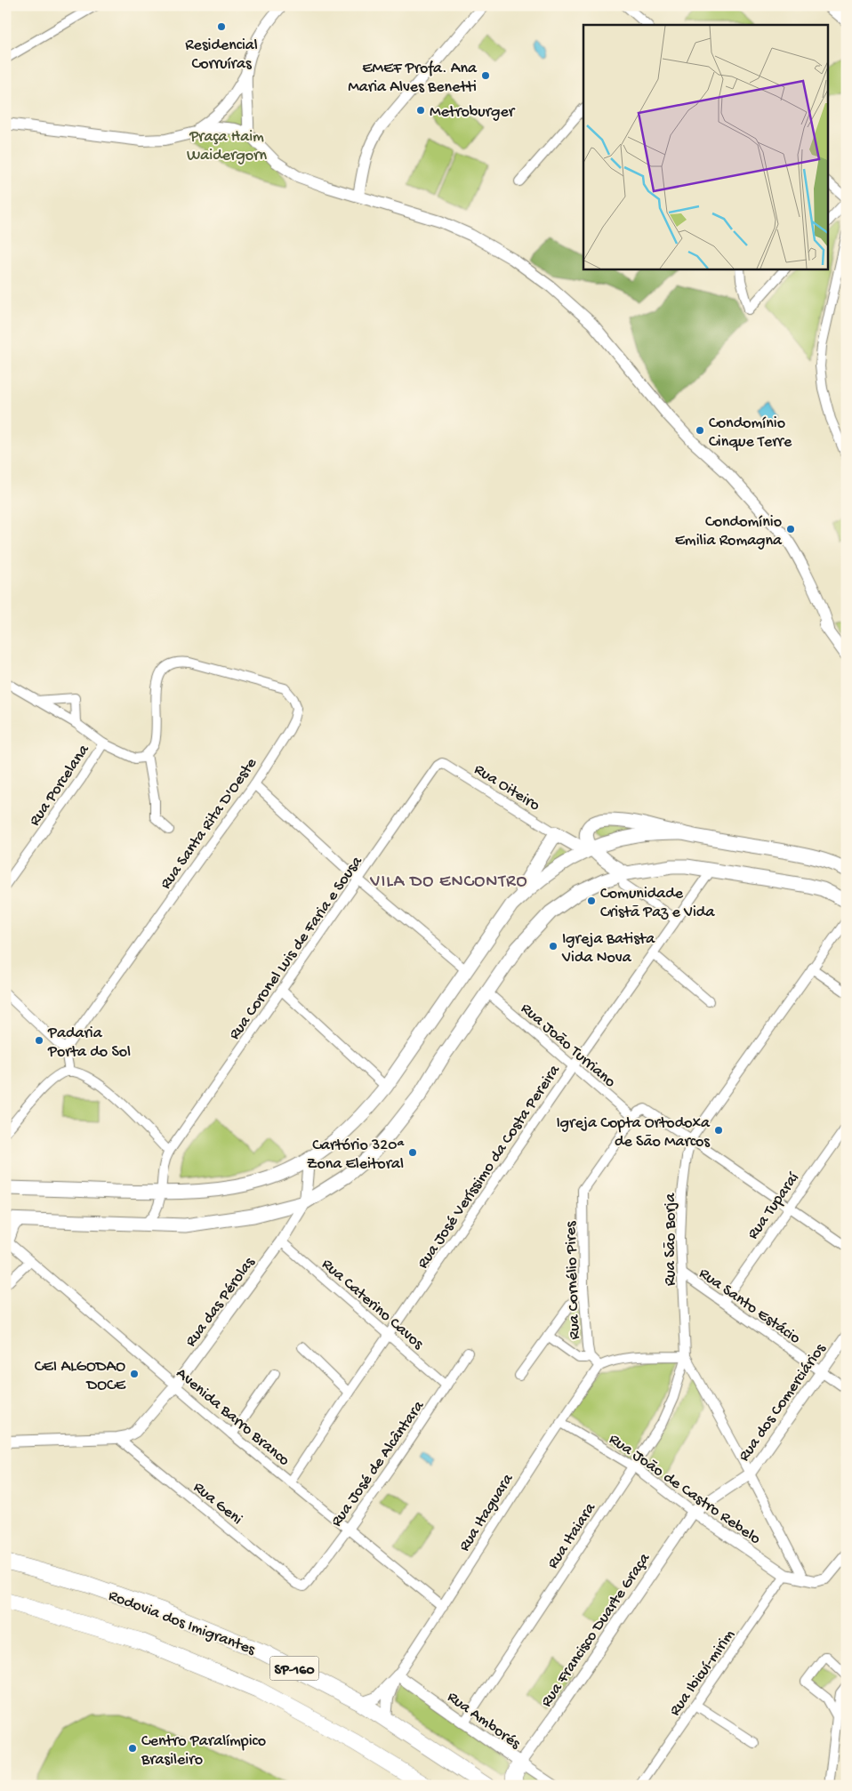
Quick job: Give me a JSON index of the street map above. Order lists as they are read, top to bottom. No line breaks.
{"streets":{"highway":["Rodovia dos Imigrantes","SP-160"],"street":["Rua Porcelana","Rua Oiteiro","Rua Santa Rita D'Oeste","Rua Coronel Luis de Faria e Sousa","Rua João Turriano","Rua José Veríssimo da Costa Pereira","Rua Tuparaí","Rua São Borja","Rua Cornélio Pires","Rua das Pérolas","Rua Caterino Cavos","Rua Santo Estácio","Rua dos Comerciários","Avenida Barro Branco","Rua José de Alcântara","Rua João de Castro Rebelo","Rua Geni","Rua Itaguara","Rua Itaiara","Rua Francisco Duarte Graça","Rua Ibicuí-mirim","Rua Amborés"]},"crossings":[["Rua Oiteiro","Rua Coronel Luis de Faria e Sousa"],["Rua João Turriano","Rua José Veríssimo da Costa Pereira"],["Rua João Turriano","Rua Cornélio Pires"],["Rua José Veríssimo da Costa Pereira","Rua Caterino Cavos"],["Rua José Veríssimo da Costa Pereira","Avenida Barro Branco"],["Rua Tuparaí","Rua Santo Estácio"],["Rua São Borja","Rua Santo Estácio"],["Rua São Borja","Rua dos Comerciários"],["Rua São Borja","Rua João de Castro Rebelo"],["Rua São Borja","Rua Itaiara"],["Rua São Borja","Rua Ibicuí-mirim"],["Rua Cornélio Pires","Rua Itaguara"],["Rua das Pérolas","Rua Caterino Cavos"],["Rua das Pérolas","Avenida Barro Branco"],["Rua das Pérolas","Rua Geni"],["Rua Caterino Cavos","Rua José de Alcântara"],["Rua Santo Estácio","Rua dos Comerciários"],["Rua dos Comerciários","Rua João de Castro Rebelo"],["Rua dos Comerciários","Rua Francisco Duarte Graça"],["Avenida Barro Branco","Rua José de Alcântara"],["Avenida Barro Branco","Rua Itaguara"],["Rua José de Alcântara","Rua Geni"],["Rua João de Castro Rebelo","Rua Itaguara"],["Rua João de Castro Rebelo","Rua Itaiara"],["Rua João de Castro Rebelo","Rua Francisco Duarte Graça"],["Rua João de Castro Rebelo","Rua Ibicuí-mirim"],["Rua Itaguara","Rodovia dos Imigrantes"],["Rua Itaguara","Rua Amborés"],["Rua Itaiara","Rua Amborés"],["Rua Francisco Duarte Graça","Rua Amborés"]],"districts":["VILA DO ENCONTRO"],"parks":["Praça Haim Waidergorn"],"places":["Residencial Corruíras","EMEF Profa. Ana Maria Alves Benetti","Metroburger","Condomínio Cinque Terre","Condomínio Emilia Romagna","Comunidade Cristã Paz e Vida","Igreja Batista Vida Nova","Padaria Porta do Sol","Igreja Copta Ortodoxa de São Marcos","Cartório 320ª Zona Eleitoral","CEI ALGODAO DOCE","Centro Paralímpico Brasileiro"]}
